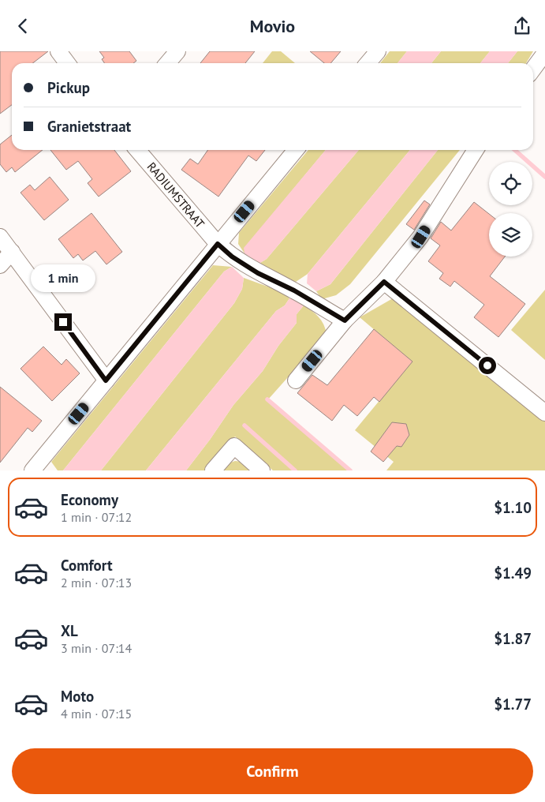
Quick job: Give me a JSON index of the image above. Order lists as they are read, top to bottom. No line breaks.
{"streets":{"street":["RADIUMSTRAAT"]},"page":{"header":"Movio","banner":["Pickup","Granietstraat"],"bubble":"1 min","list":[{"name":"Economy","note":"1 min · 07:12","value":"$1.10"},{"name":"Comfort","note":"2 min · 07:13","value":"$1.49"},{"name":"XL","note":"3 min · 07:14","value":"$1.87"},{"name":"Moto","note":"4 min · 07:15","value":"$1.77"}],"buttons":"Confirm"}}
